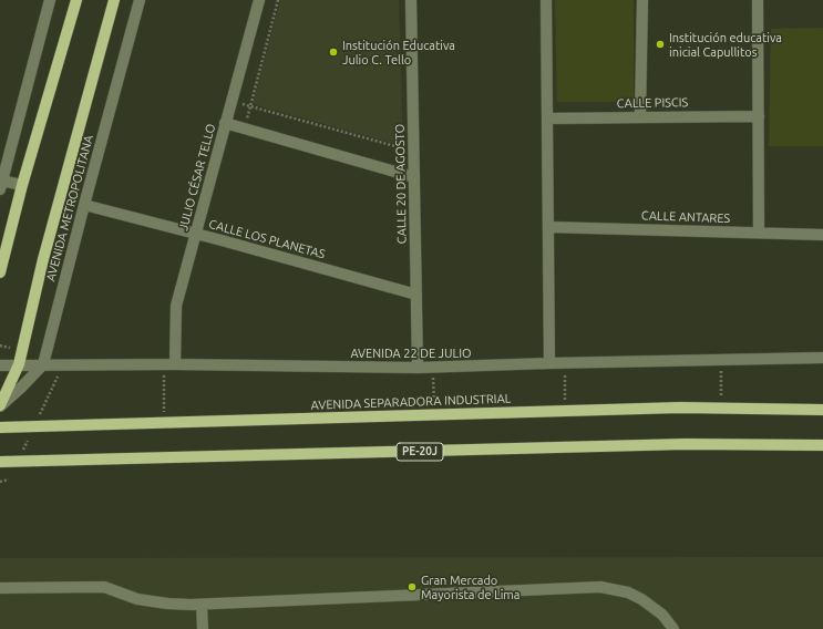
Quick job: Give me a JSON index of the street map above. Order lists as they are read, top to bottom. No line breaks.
{"streets":{"main road":["AVENIDA METROPOLITANA","AVENIDA SEPARADORA INDUSTRIAL","PE-20J"],"street":["CALLE PISCIS","JULIO CÉSAR TELLO","CALLE 20 DE AGOSTO","CALLE ANTARES","CALLE LOS PLANETAS","AVENIDA 22 DE JULIO"]},"crossings":[["JULIO CÉSAR TELLO","CALLE LOS PLANETAS"],["JULIO CÉSAR TELLO","AVENIDA 22 DE JULIO"],["CALLE 20 DE AGOSTO","CALLE LOS PLANETAS"],["CALLE 20 DE AGOSTO","AVENIDA 22 DE JULIO"],["AVENIDA METROPOLITANA","CALLE LOS PLANETAS"],["AVENIDA METROPOLITANA","AVENIDA 22 DE JULIO"]],"places":["Institución educativa inicial Capullitos","Institución Educativa Julio C. Tello","Gran Mercado Mayorista de Lima"]}
